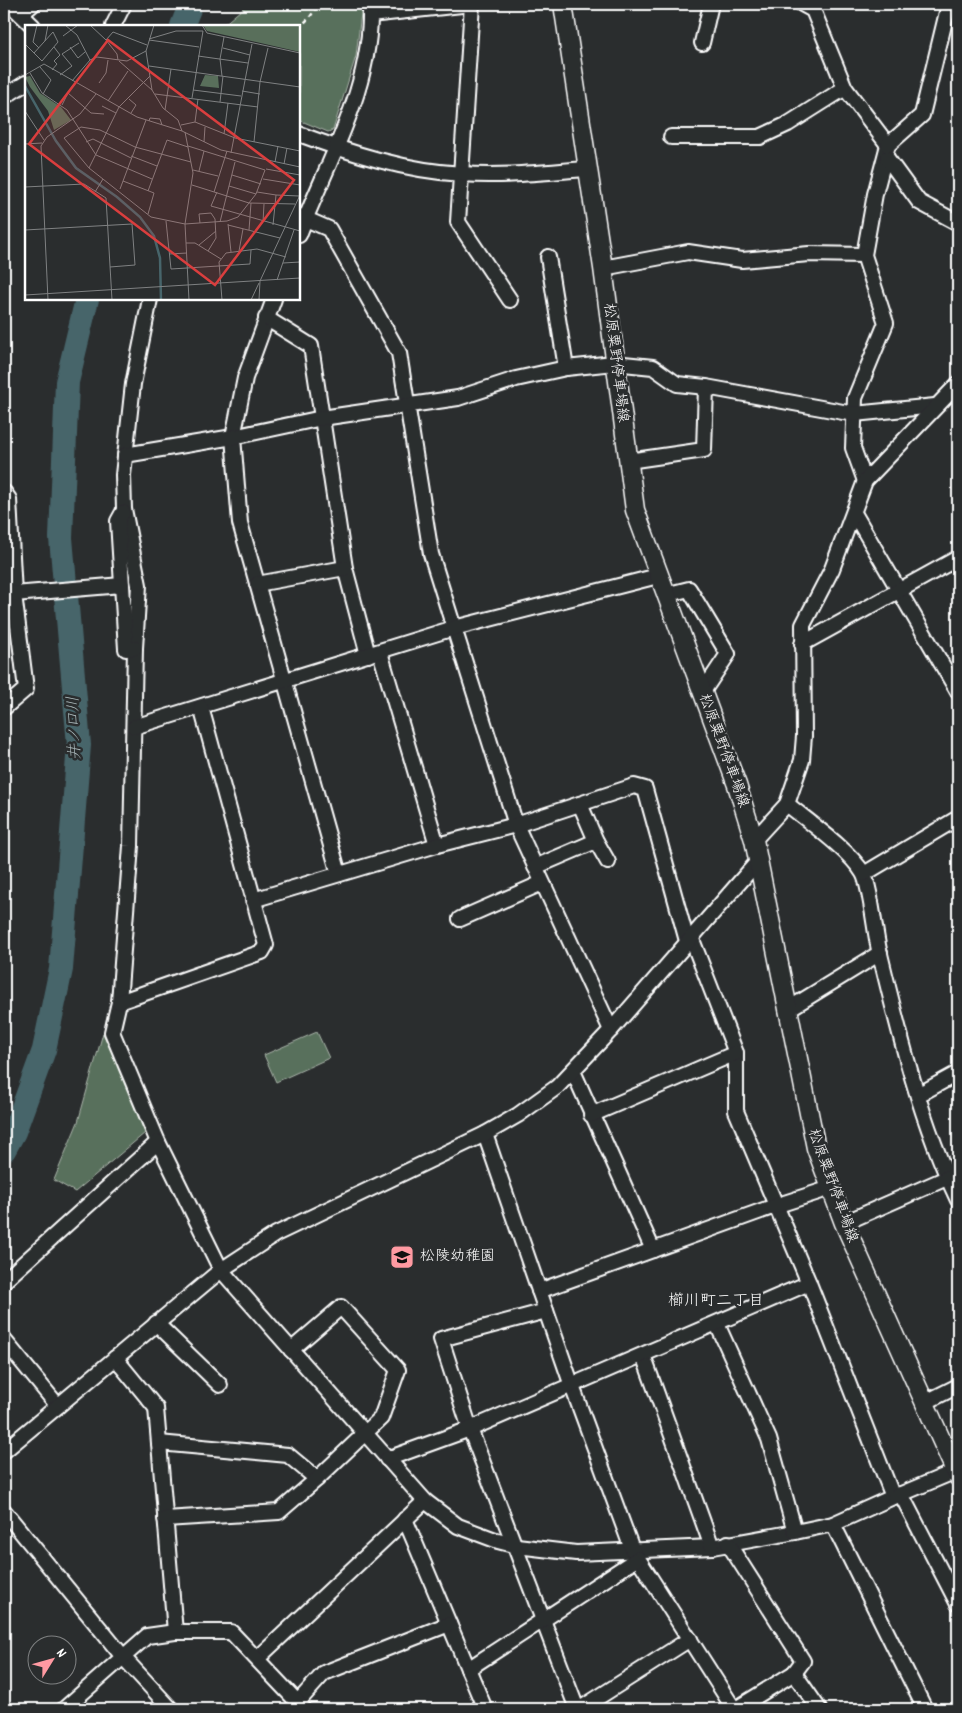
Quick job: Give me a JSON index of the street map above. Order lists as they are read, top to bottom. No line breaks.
{"streets":{"main road":["松原粟野停車場線"]},"districts":["櫛川町二丁目"],"water":["井ノ口川"],"places":{"school or university":["松陵幼稚園"]},"north":"top right"}
